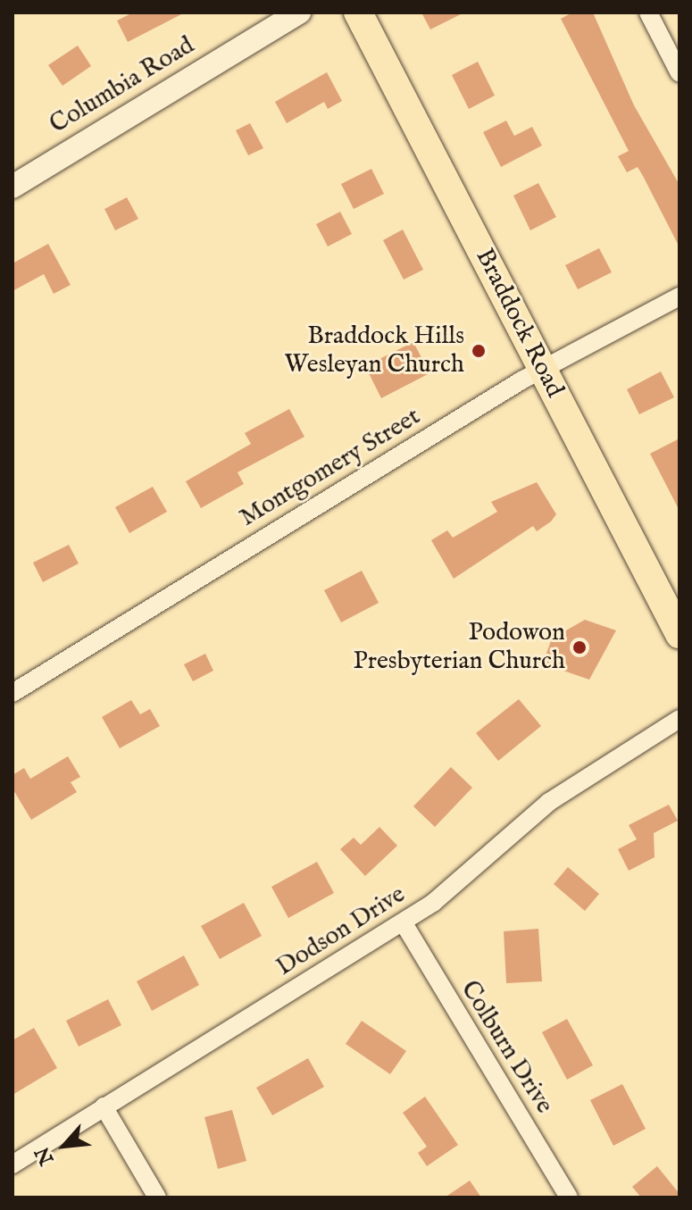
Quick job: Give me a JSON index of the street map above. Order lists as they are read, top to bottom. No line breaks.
{"streets":{"main road":["Braddock Road"],"street":["Columbia Road","Montgomery Street","Dodson Drive","Colburn Drive"]},"crossings":[["Braddock Road","Montgomery Street"],["Dodson Drive","Colburn Drive"]],"places":["Braddock Hills Wesleyan Church","Podowon Presbyterian Church"],"north":"bottom left"}
